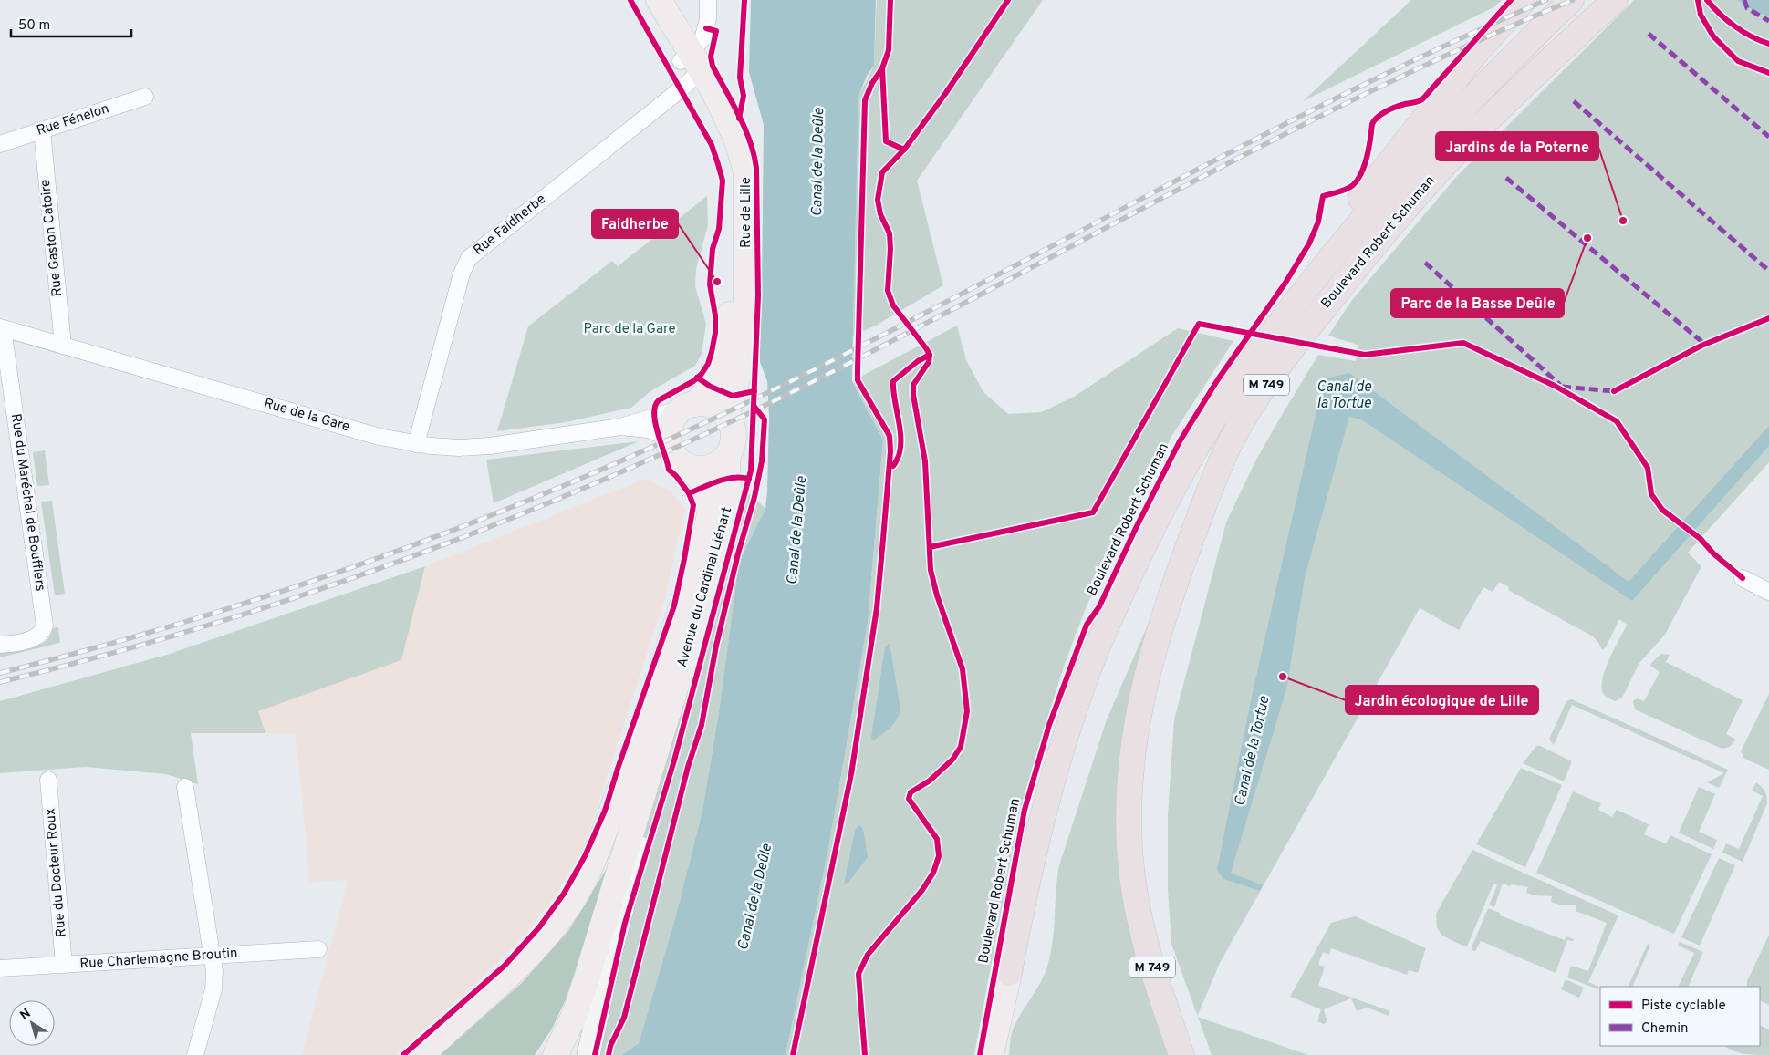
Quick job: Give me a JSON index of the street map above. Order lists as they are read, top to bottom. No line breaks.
{"streets":{"highway":["Boulevard Robert Schuman","M 749"],"main road":["Rue de Lille","Avenue du Cardinal Liénart"],"street":["Rue Fénelon","Rue Faidherbe","Rue Gaston Catoire","Rue de la Gare","Rue du Maréchal de Boufflers","Rue du Docteur Roux","Rue Charlemagne Broutin"]},"crossings":[["Rue Fénelon","Rue Gaston Catoire"],["Rue de Lille","Rue Faidherbe"],["Rue de Lille","Rue de la Gare"],["Rue de Lille","Avenue du Cardinal Liénart"],["Rue Faidherbe","Rue de la Gare"],["Rue Gaston Catoire","Rue de la Gare"],["Boulevard Robert Schuman","M 749"],["Rue de la Gare","Rue du Maréchal de Boufflers"],["Rue de la Gare","Avenue du Cardinal Liénart"],["Rue du Docteur Roux","Rue Charlemagne Broutin"]],"water":["Canal de la Deûle","Canal de la Tortue"],"parks":["Parc de la Gare"],"places":["Jardins de la Poterne","Parc de la Basse Deûle","Faidherbe","Jardin écologique de Lille"],"legend":["Piste cyclable","Chemin"],"scale_bar":"50 m","north":"top left"}
